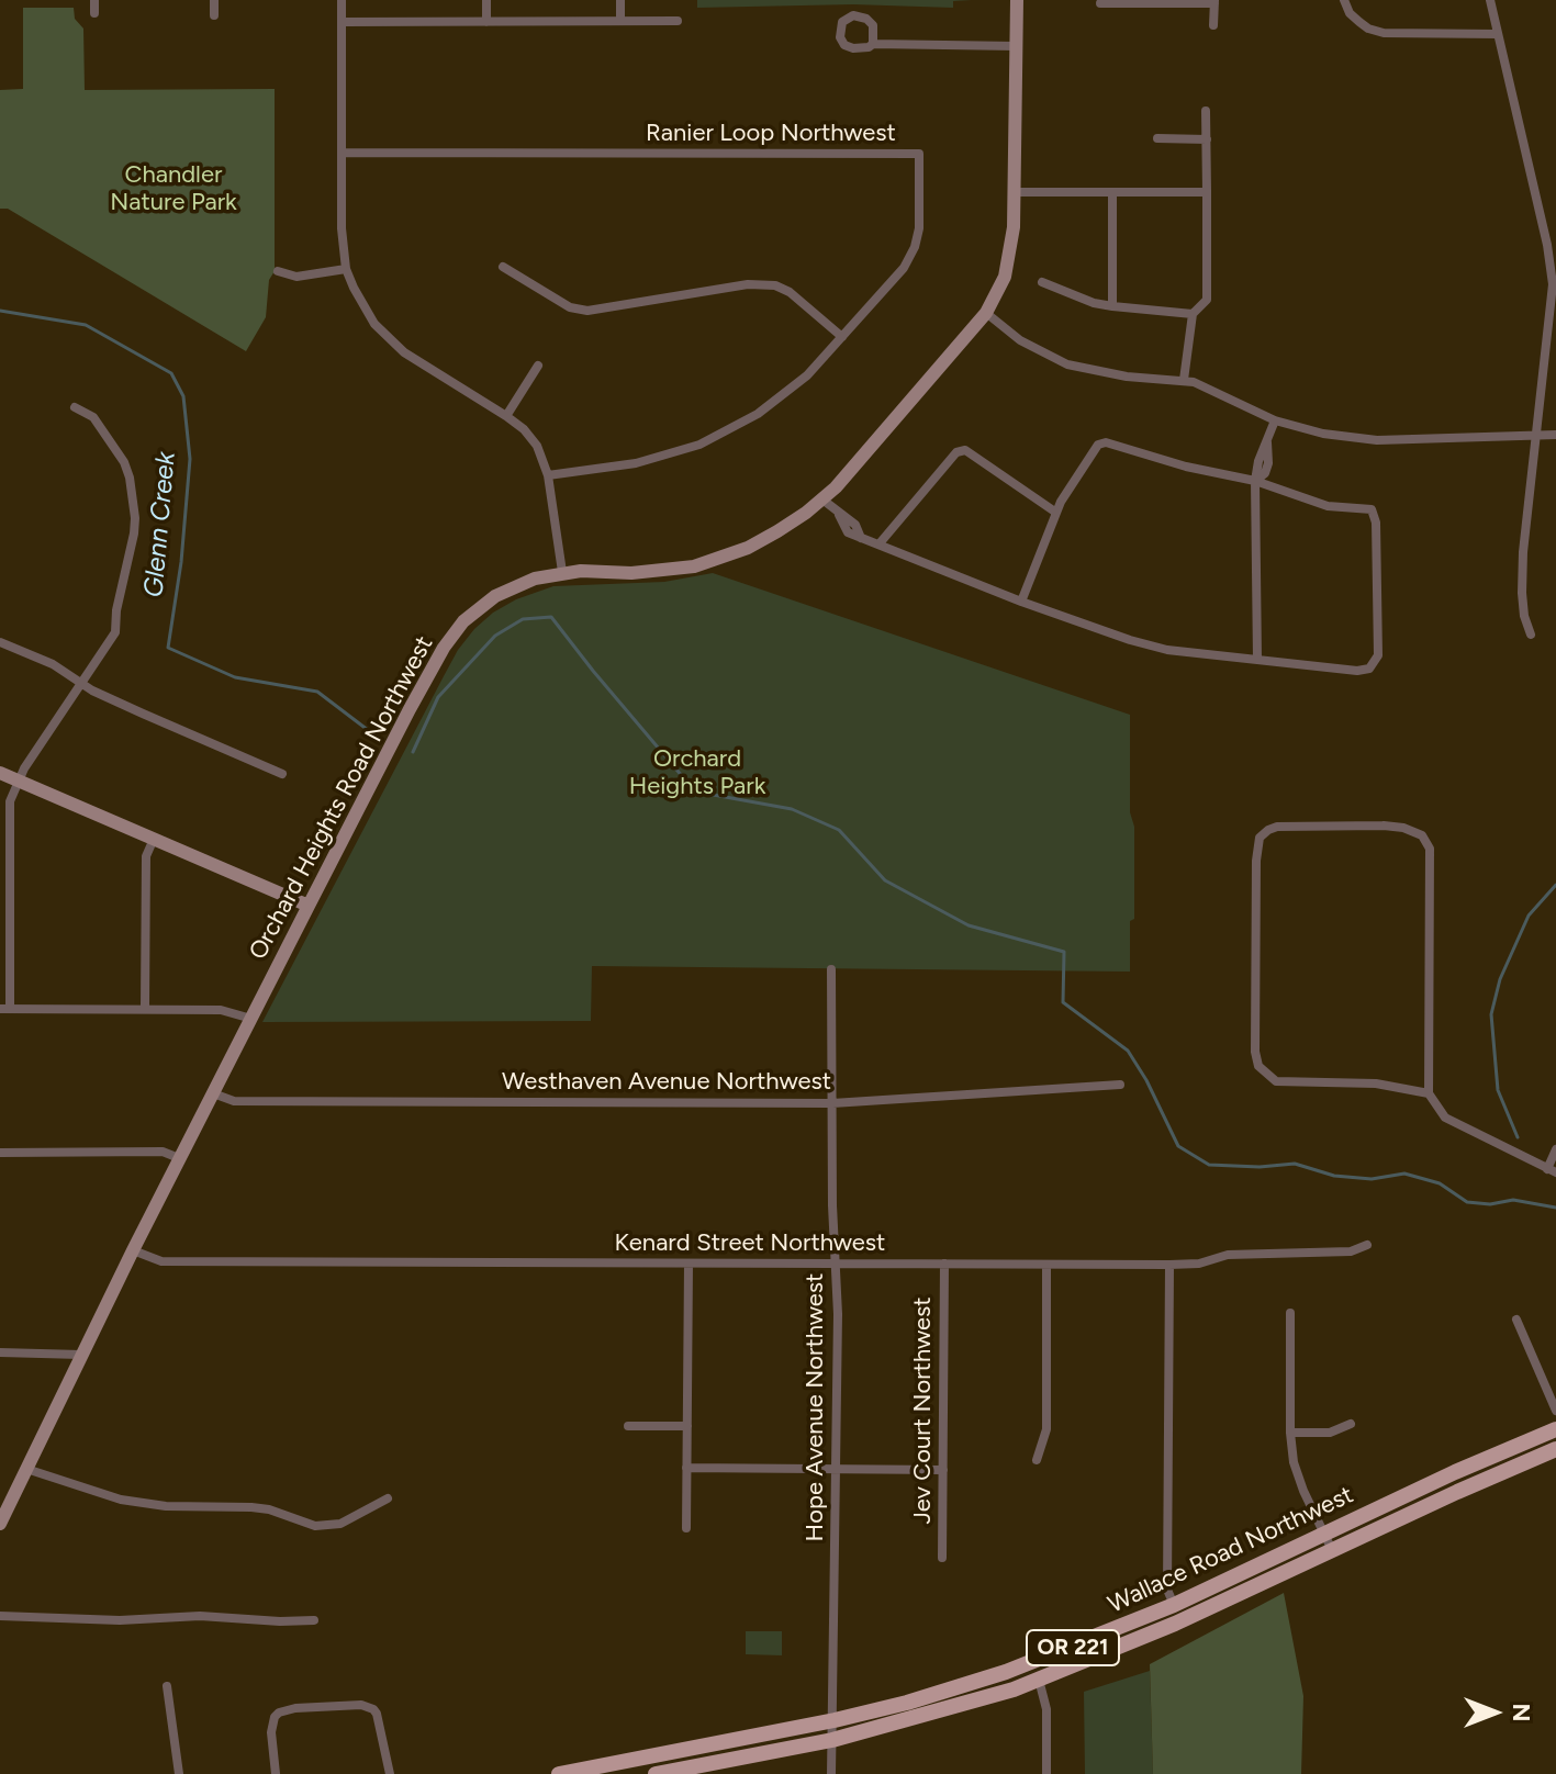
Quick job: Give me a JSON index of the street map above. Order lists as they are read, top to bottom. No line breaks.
{"streets":{"main road":["Orchard Heights Road Northwest","Wallace Road Northwest","OR 221"],"street":["Ranier Loop Northwest","Westhaven Avenue Northwest","Kenard Street Northwest","Hope Avenue Northwest","Jev Court Northwest"]},"crossings":[["Orchard Heights Road Northwest","Westhaven Avenue Northwest"],["Orchard Heights Road Northwest","Kenard Street Northwest"],["Westhaven Avenue Northwest","Hope Avenue Northwest"],["Kenard Street Northwest","Hope Avenue Northwest"],["Kenard Street Northwest","Jev Court Northwest"],["Hope Avenue Northwest","Wallace Road Northwest"]],"water":["Glenn Creek"],"parks":["Chandler Nature Park","Orchard Heights Park"],"north":"right"}
